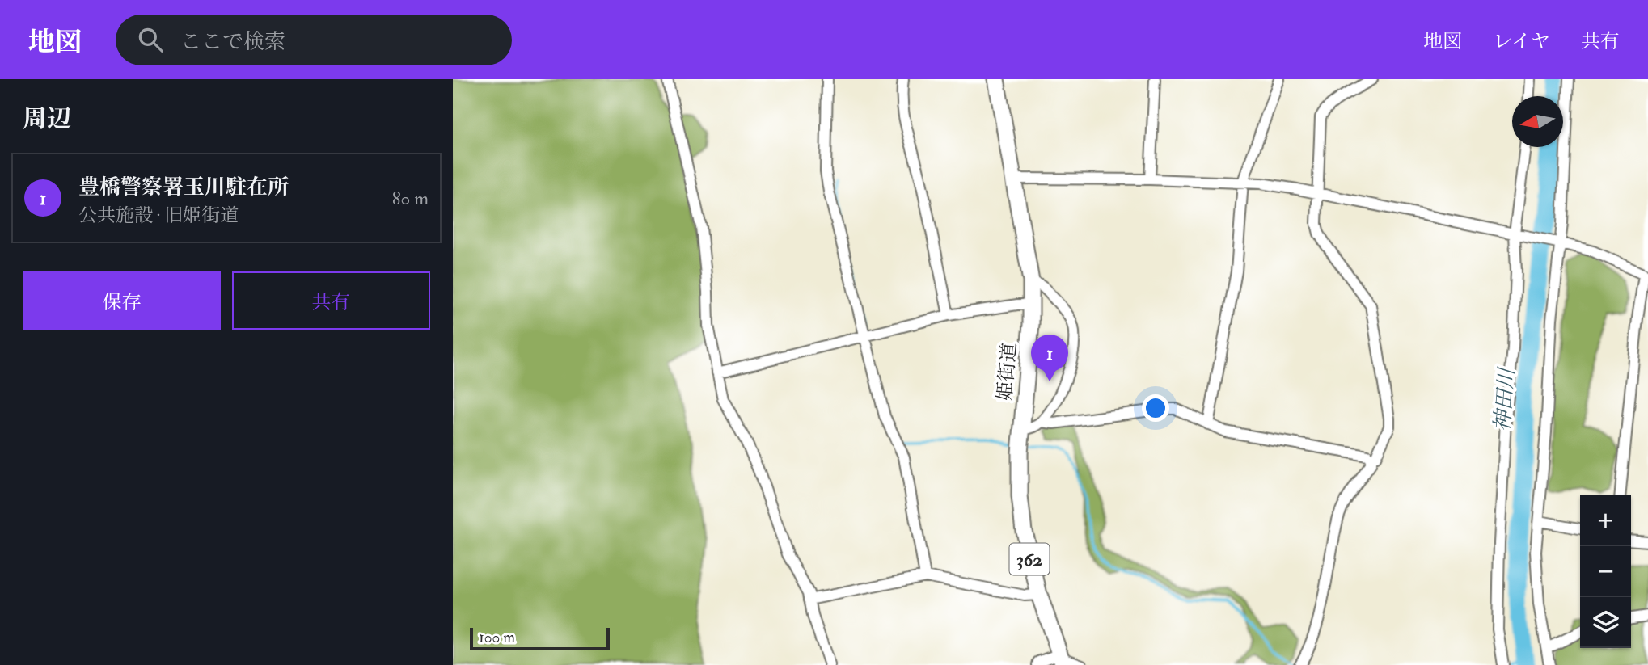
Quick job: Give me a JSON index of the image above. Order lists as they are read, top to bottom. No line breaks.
{"streets":{"highway":["姫街道","362"]},"water":["神田川"],"scale_bar":"100 m","north":"left","page":{"header":"地図","search":"ここで検索","nav":["地図","レイヤ","共有"],"heading":"周辺","list":[{"mark":"1","name":"豊橋警察署玉川駐在所","note":"公共施設 · 旧姫街道","value":"80 m"}],"buttons":["保存","共有"],"pins":"1","map_buttons":["+","−"],"scale":"100 m"}}
